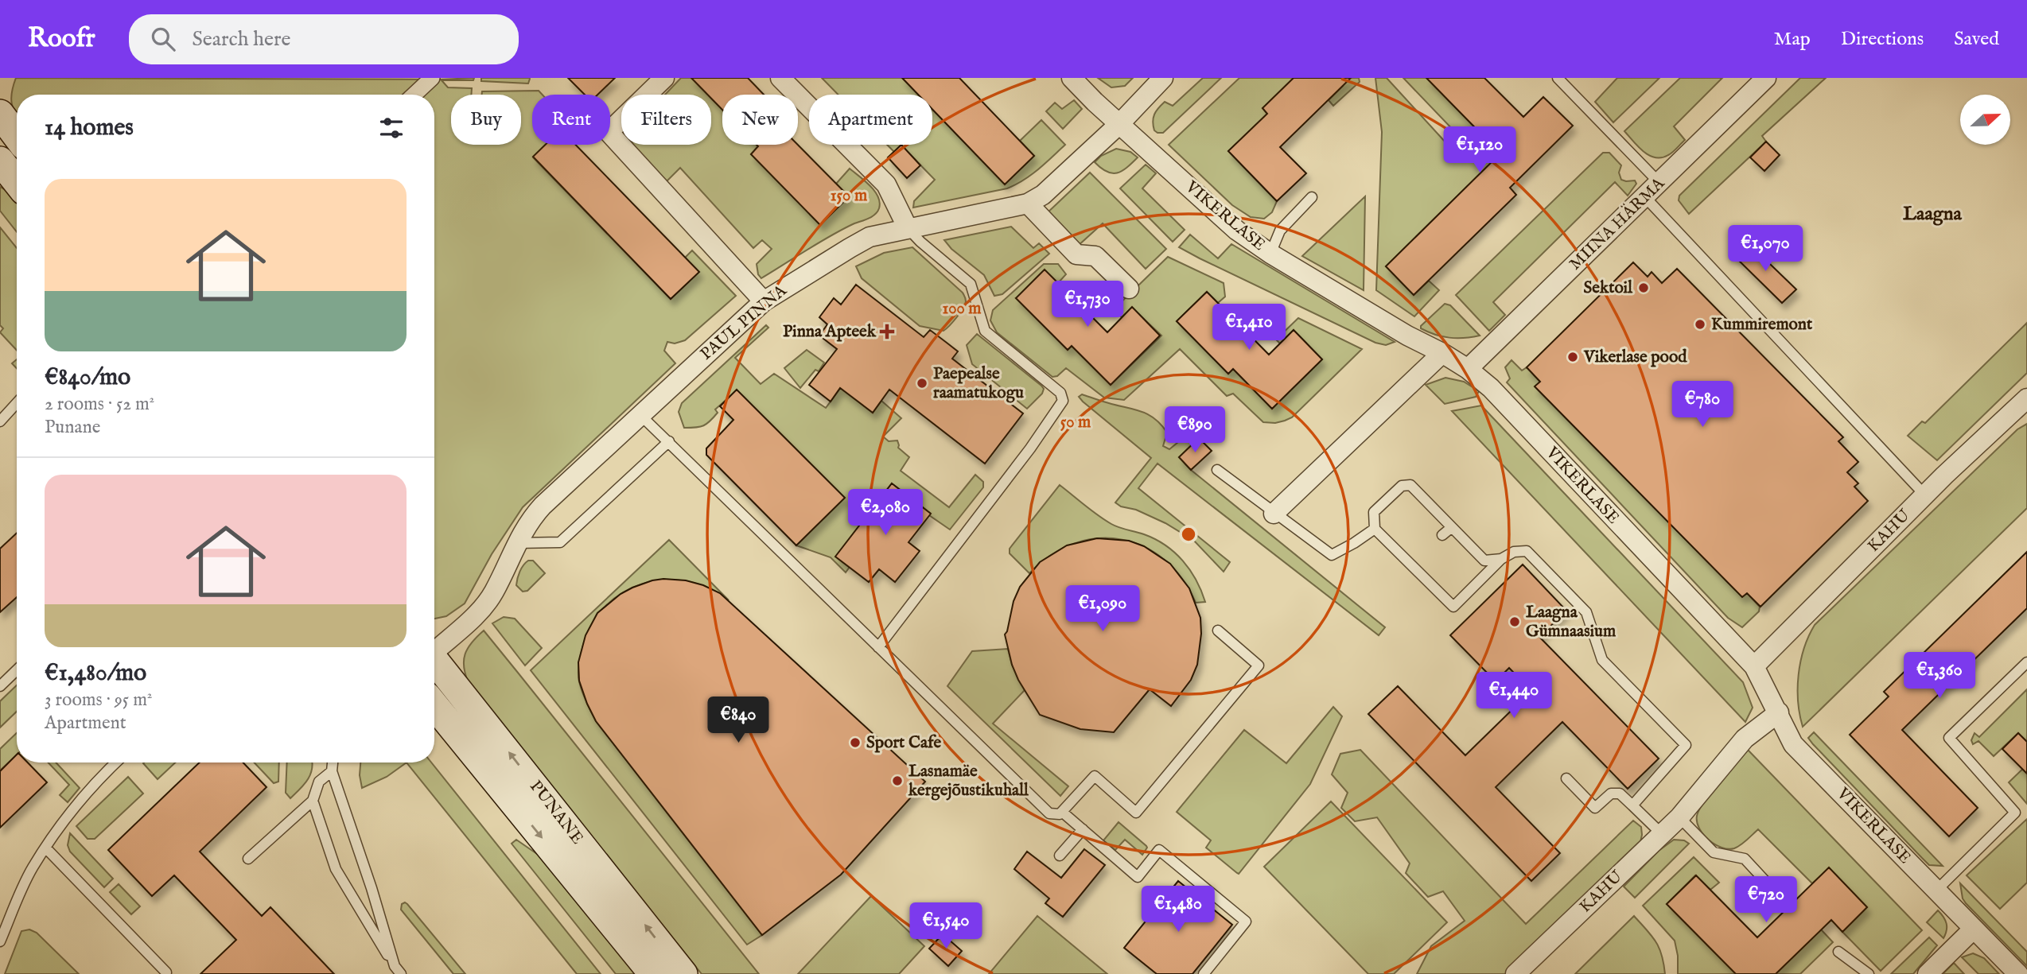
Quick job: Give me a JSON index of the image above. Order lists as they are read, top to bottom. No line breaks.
{"streets":{"main road":["PUNANE"],"street":["VIKERLASE","MIINA HÄRMA","PAUL PINNA","KAHU"]},"crossings":[["VIKERLASE","MIINA HÄRMA"],["VIKERLASE","PAUL PINNA"],["VIKERLASE","KAHU"]],"districts":["Laagna"],"places":{"other":["Sektoil","Kummiremont","Vikerlase pood","Paepealse raamatukogu","Laagna Gümnaasium","Sport Cafe","Lasnamäe kergejõustikuhall"],"health":["Pinna Apteek"]},"north":"right","page":{"header":"Roofr","search":"Search here","nav":["Map","Directions","Saved"],"chip":["Buy","Rent","Filters","New","Apartment"],"heading":"14 homes","price":["€1,120","€1,070","€1,730","€1,410","€780","€890","€2,080","€1,090","€1,360","€1,440","€840","€720","€1,480","€1,540"],"list":[{"name":"€840/mo","note":"2 rooms · 52 m² · Punane"},{"name":"€1,480/mo","note":"3 rooms · 95 m² · Apartment"}]},"rings":["150 m","100 m","50 m"]}
